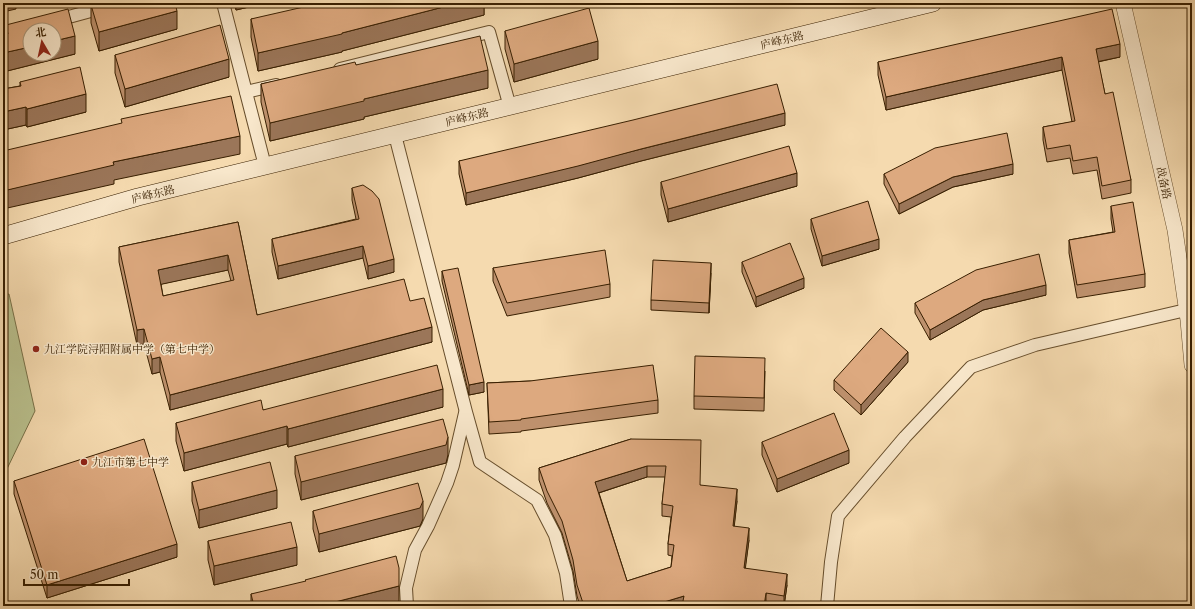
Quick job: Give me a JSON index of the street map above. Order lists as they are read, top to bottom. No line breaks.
{"streets":{"main road":["庐峰东路"],"street":["战备路"]},"places":["九江学院浔阳附属中学（第七中学）","九江市第七中学"],"scale_bar":"50 m","north":"top"}
